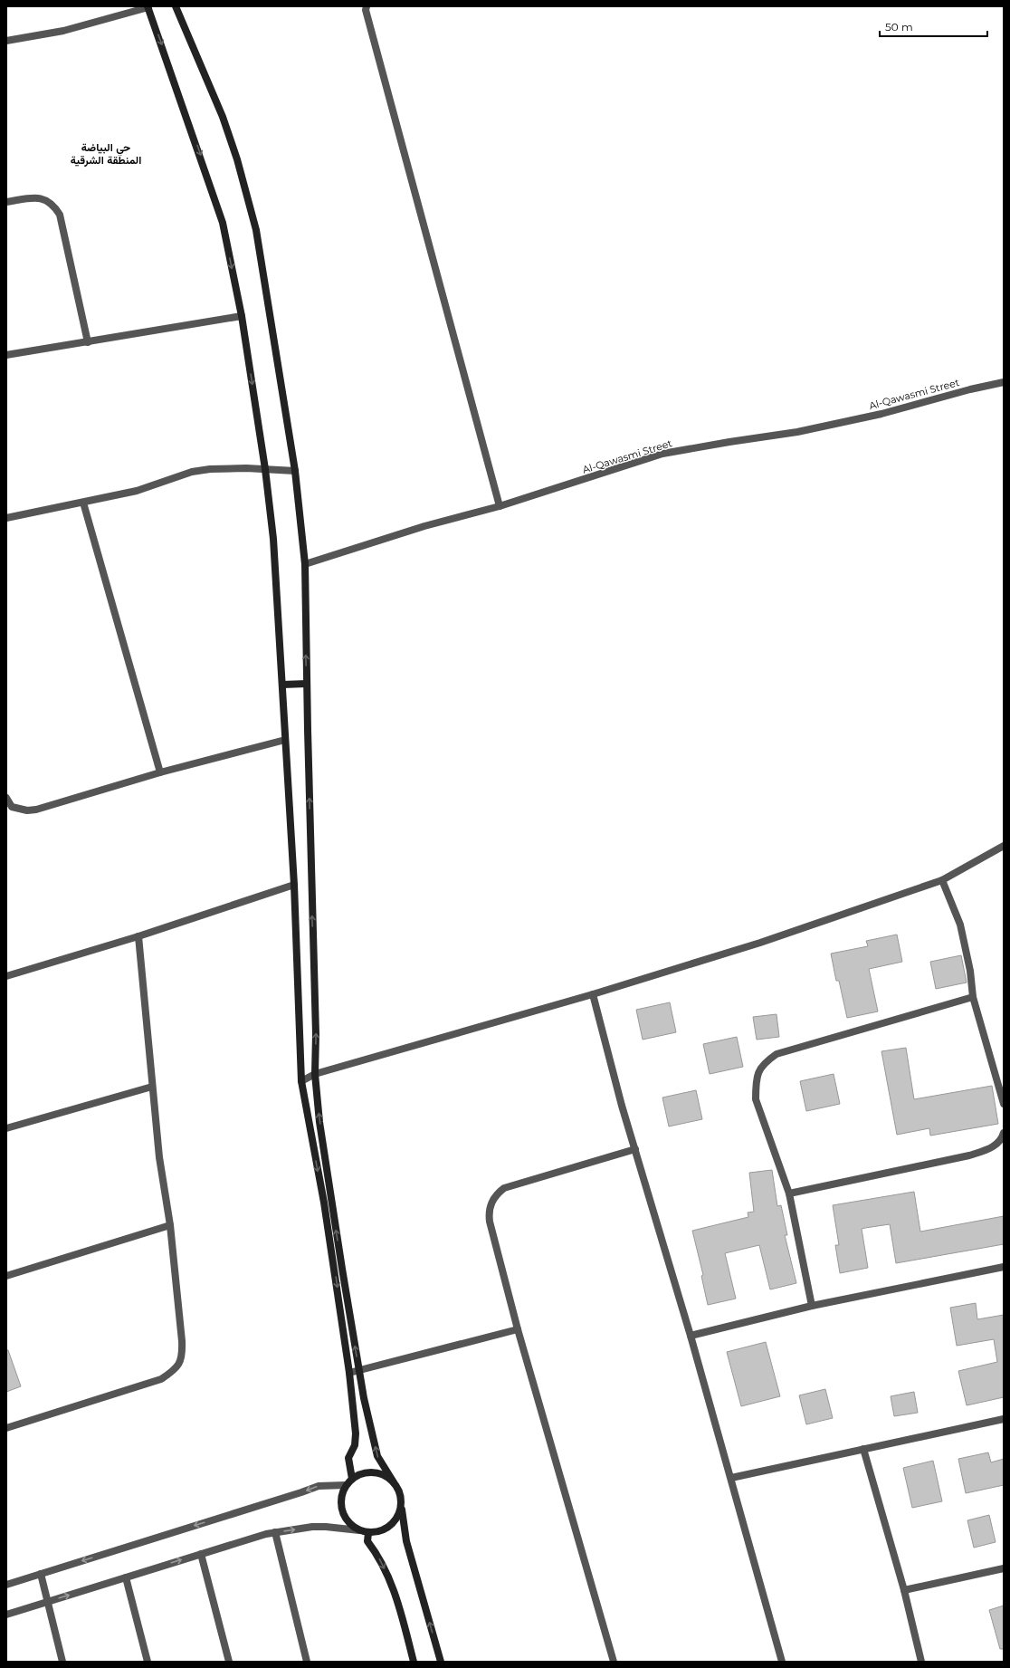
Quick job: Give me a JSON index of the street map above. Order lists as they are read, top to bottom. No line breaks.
{"streets":{"street":["Al-Qawasmi Street"]},"districts":["حي البياضة المنطقة الشرقية"],"scale_bar":"50 m"}
